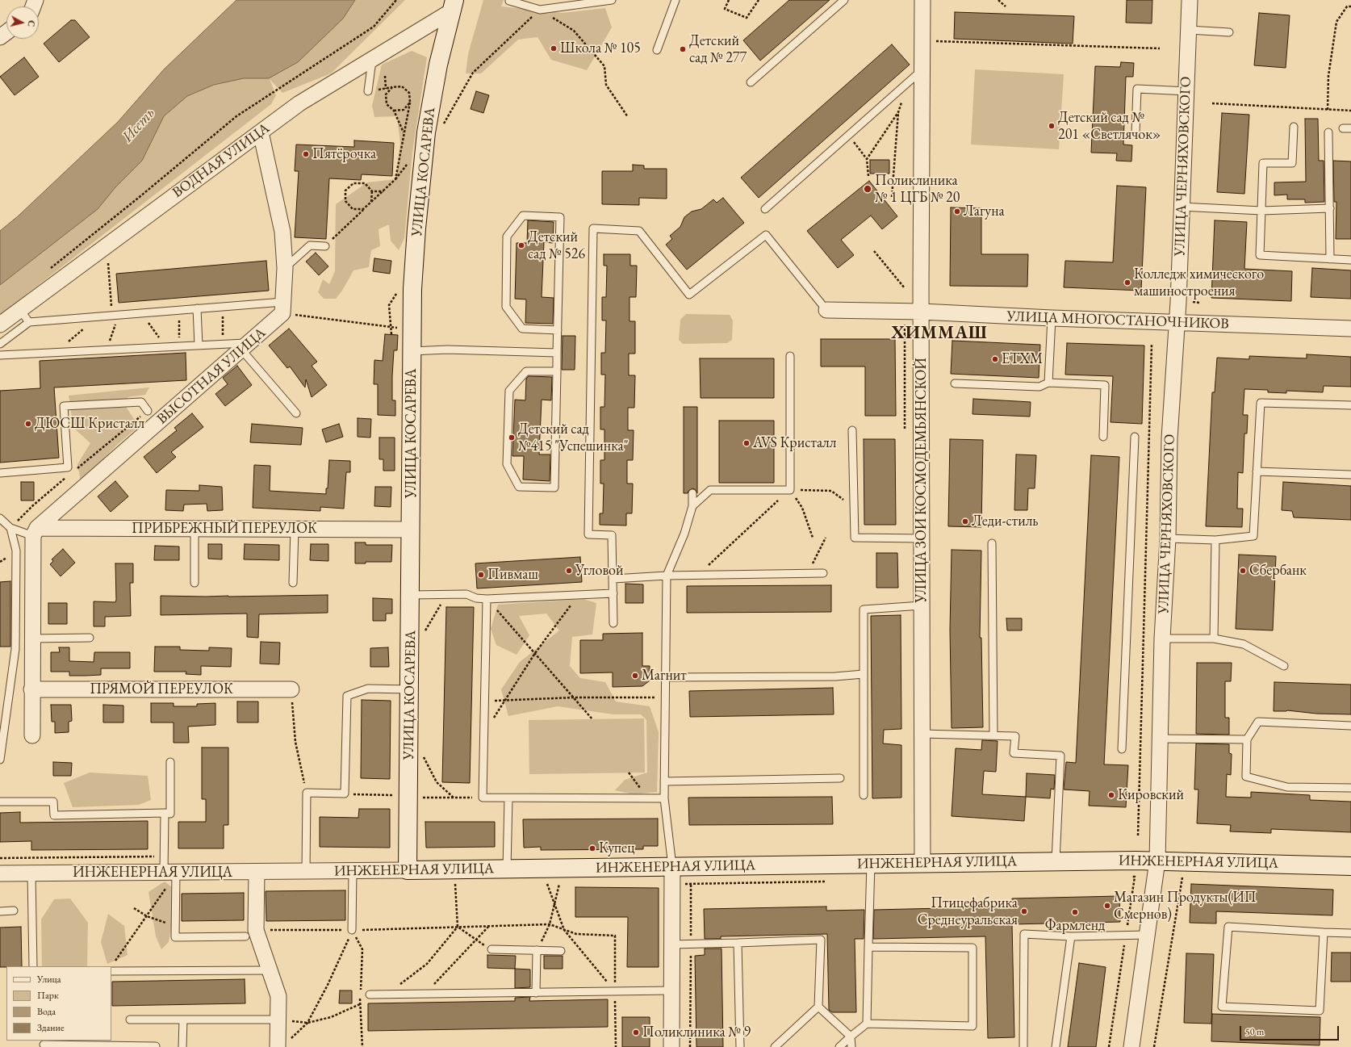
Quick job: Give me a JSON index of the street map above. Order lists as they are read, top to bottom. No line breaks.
{"streets":{"street":["ВОДНАЯ УЛИЦА","УЛИЦА ЧЕРНЯХОВСКОГО","УЛИЦА КОСАРЕВА","УЛИЦА МНОГОСТАНОЧНИКОВ","ВЫСОТНАЯ УЛИЦА","УЛИЦА ЗОИ КОСМОДЕМЬЯНСКОЙ","ПРИБРЕЖНЫЙ ПЕРЕУЛОК","ПРЯМОЙ ПЕРЕУЛОК","ИНЖЕНЕРНАЯ УЛИЦА"]},"crossings":[["ВОДНАЯ УЛИЦА","УЛИЦА КОСАРЕВА"],["УЛИЦА ЧЕРНЯХОВСКОГО","УЛИЦА МНОГОСТАНОЧНИКОВ"],["УЛИЦА ЧЕРНЯХОВСКОГО","ИНЖЕНЕРНАЯ УЛИЦА"],["УЛИЦА КОСАРЕВА","ПРИБРЕЖНЫЙ ПЕРЕУЛОК"],["УЛИЦА КОСАРЕВА","ИНЖЕНЕРНАЯ УЛИЦА"],["УЛИЦА МНОГОСТАНОЧНИКОВ","УЛИЦА ЗОИ КОСМОДЕМЬЯНСКОЙ"],["ВЫСОТНАЯ УЛИЦА","ПРИБРЕЖНЫЙ ПЕРЕУЛОК"],["УЛИЦА ЗОИ КОСМОДЕМЬЯНСКОЙ","ИНЖЕНЕРНАЯ УЛИЦА"]],"districts":["ХИММАШ"],"water":["Исеть"],"places":["Школа № 105","Детcкий сад № 277","Детский сад № 201 «Светлячок»","Пятёрочка","Поликлиника № 1 ЦГБ № 20","Лагуна","Детcкий сад № 526","Колледж химического машиностроения","ЕТХМ","ДЮСШ Кристалл","Детский сад №415 \"Успешинка\"","AVS Кристалл","Леди-стиль","Угловой","Сбербанк","Пивмаш","Магнит","Кировский","Купец","Магазин Продукты(ИП Смернов)","Птицефабрика Среднеуральская","Фармленд","Поликлиника № 9"],"legend":["Улица","Парк","Вода","Здание"],"scale_bar":"50 m","north":"right"}
